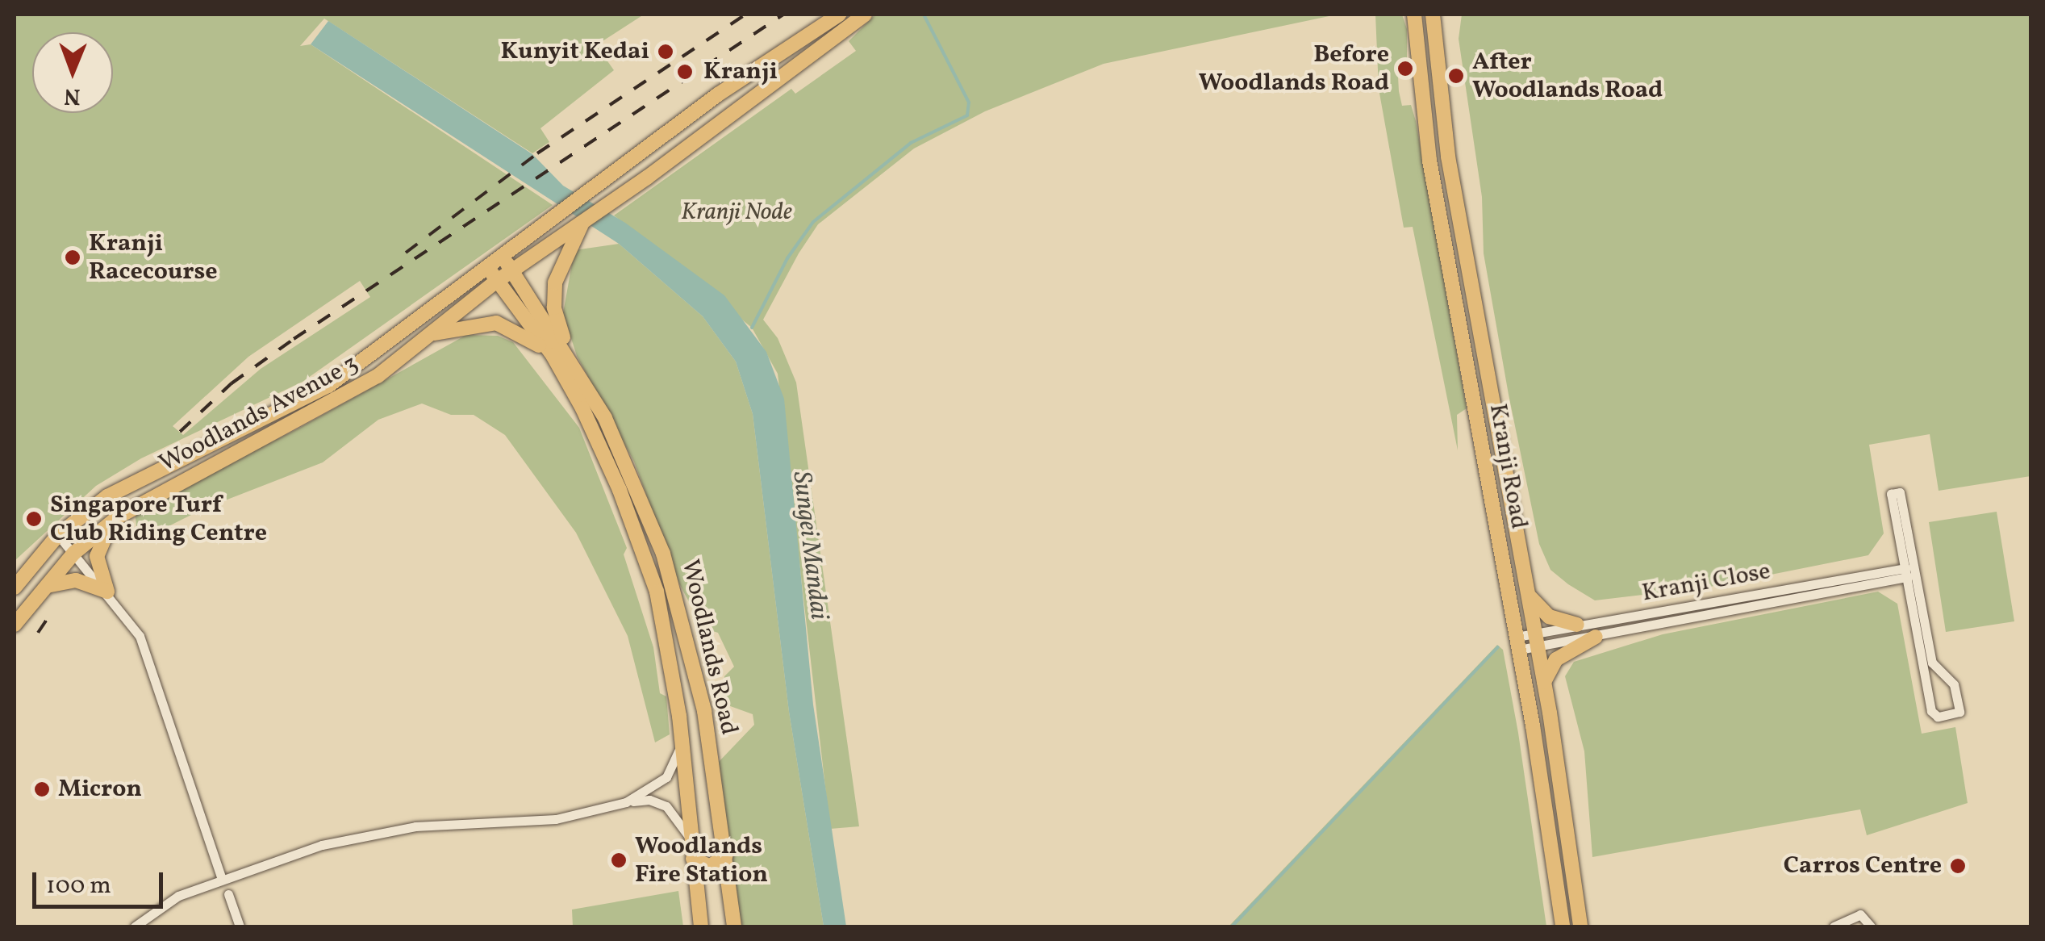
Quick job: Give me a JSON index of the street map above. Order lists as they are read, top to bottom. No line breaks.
{"streets":{"main road":["Woodlands Avenue 3","Kranji Road","Woodlands Road"],"street":["Kranji Close"]},"crossings":[["Woodlands Avenue 3","Woodlands Road"],["Kranji Road","Kranji Close"]],"water":["Sungei Mandai"],"parks":["Kranji Node"],"places":["Kunyit Kedai","Before Woodlands Road","Kranji","After Woodlands Road","Kranji Racecourse","Singapore Turf Club Riding Centre","Micron","Woodlands Fire Station","Carros Centre"],"scale_bar":"100 m","north":"bottom"}
